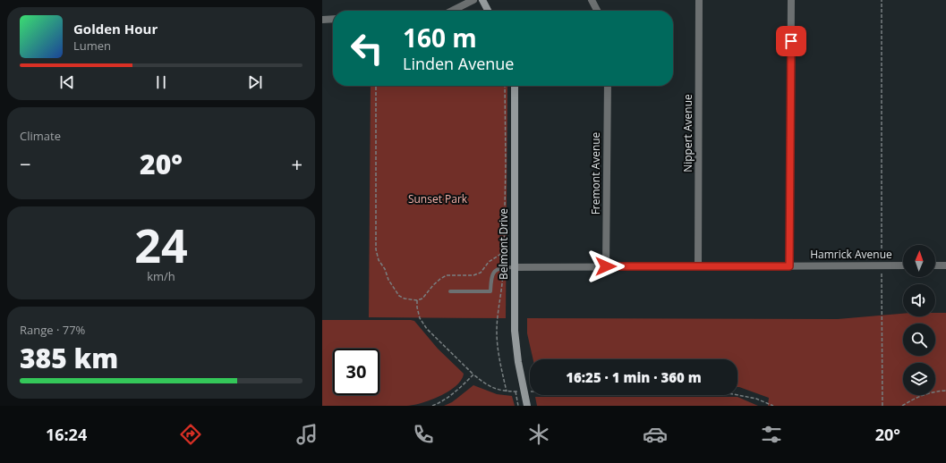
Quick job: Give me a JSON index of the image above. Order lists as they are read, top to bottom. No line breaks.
{"streets":{"street":["Nippert Avenue","Fremont Avenue","Belmont Drive","Hamrick Avenue"]},"crossings":[["Nippert Avenue","Hamrick Avenue"],["Fremont Avenue","Hamrick Avenue"],["Belmont Drive","Hamrick Avenue"]],"parks":["Sunset Park"],"north":"top","page":{"turn":["160 m","Linden Avenue"],"song":["Golden Hour","Lumen"],"tile":["Climate",["24","km/h"],["Range · 77%","385 km"]],"heat":["−","20°","+"],"limit":"30","trip":"16:25 · 1 min · 360 m","tabs":["16:24","20°"]}}
